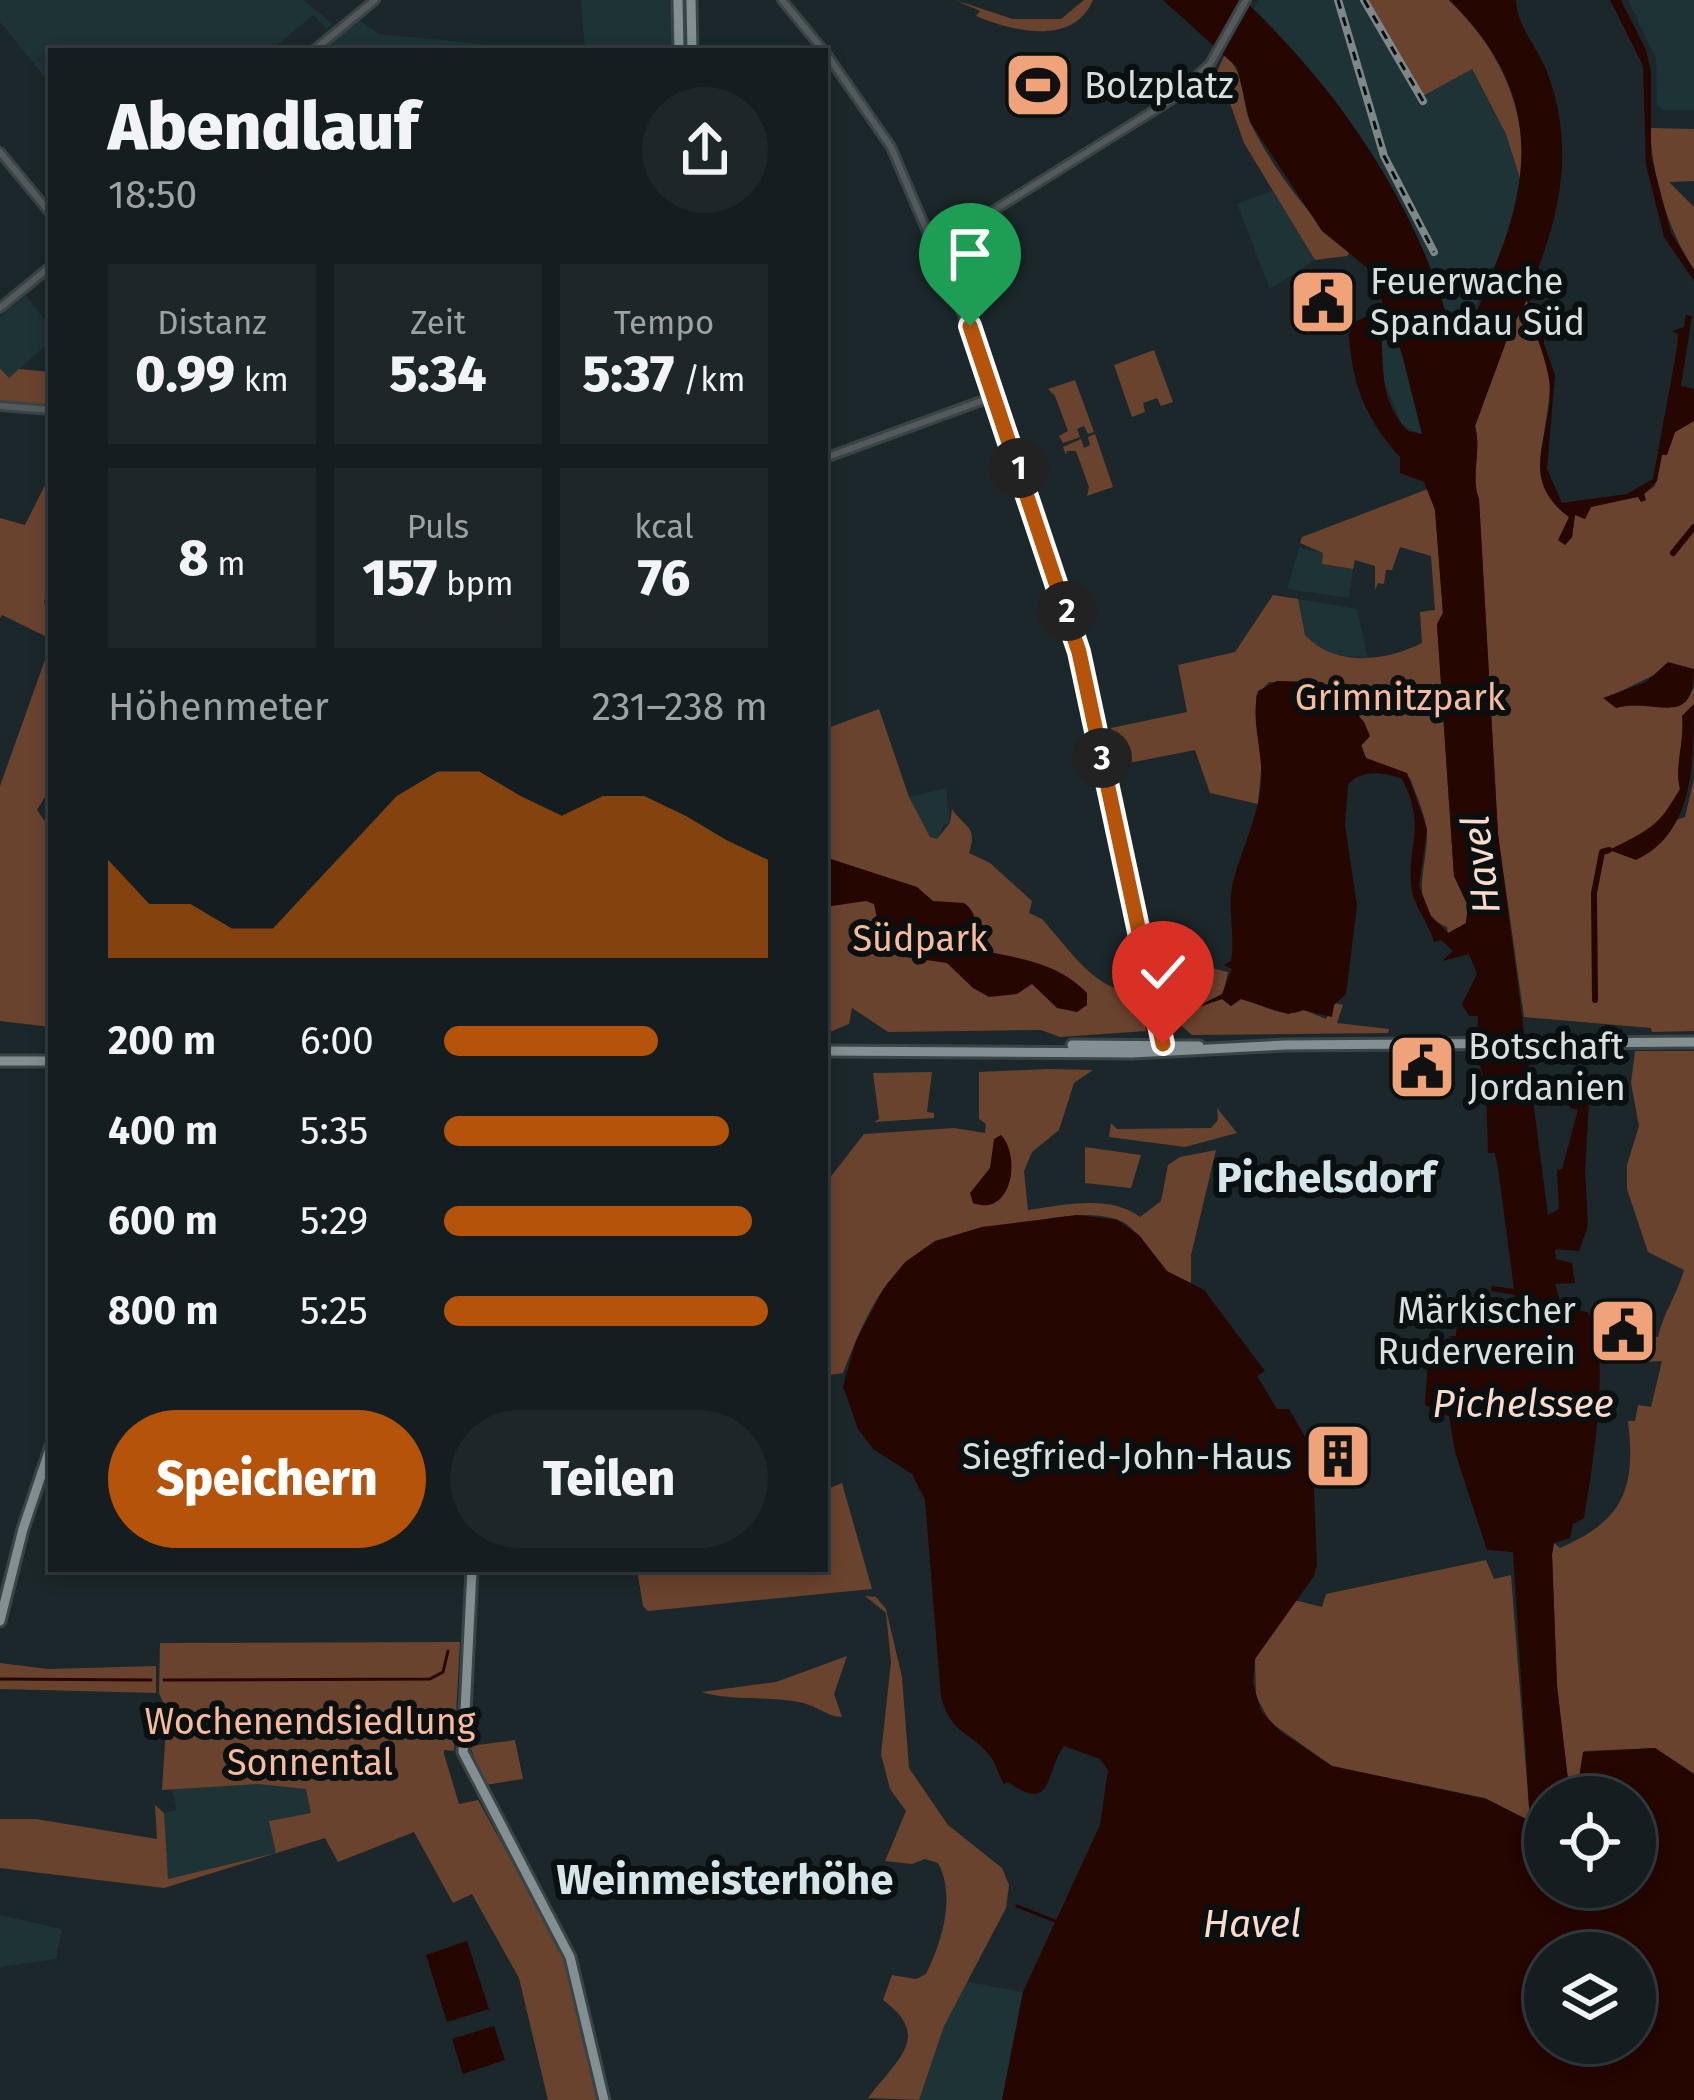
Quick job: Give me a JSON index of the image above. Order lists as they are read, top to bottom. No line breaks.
{"districts":["Pichelsdorf","Weinmeisterhöhe"],"water":["Havel","Pichelssee"],"parks":["Grimnitzpark","Südpark","Wochenendsiedlung Sonnental"],"places":{"sports":["Bolzplatz"],"public building":["Feuerwache Spandau Süd","Botschaft Jordanien","Märkischer Ruderverein"],"building":["Siegfried-John-Haus"]},"page":{"heading":["Abendlauf","18:50"],"stats":[["Distanz","0.99 km"],["Zeit","5:34"],["Tempo","5:37 /km"],["8 m"],["Puls","157 bpm"],["kcal","76"]],"pins":["1","2","3"],"chart":["Höhenmeter","231–238 m"],"list":[{"name":"200 m","note":"6:00"},{"name":"400 m","note":"5:35"},{"name":"600 m","note":"5:29"},{"name":"800 m","note":"5:25"}],"buttons":["Speichern","Teilen"]}}
